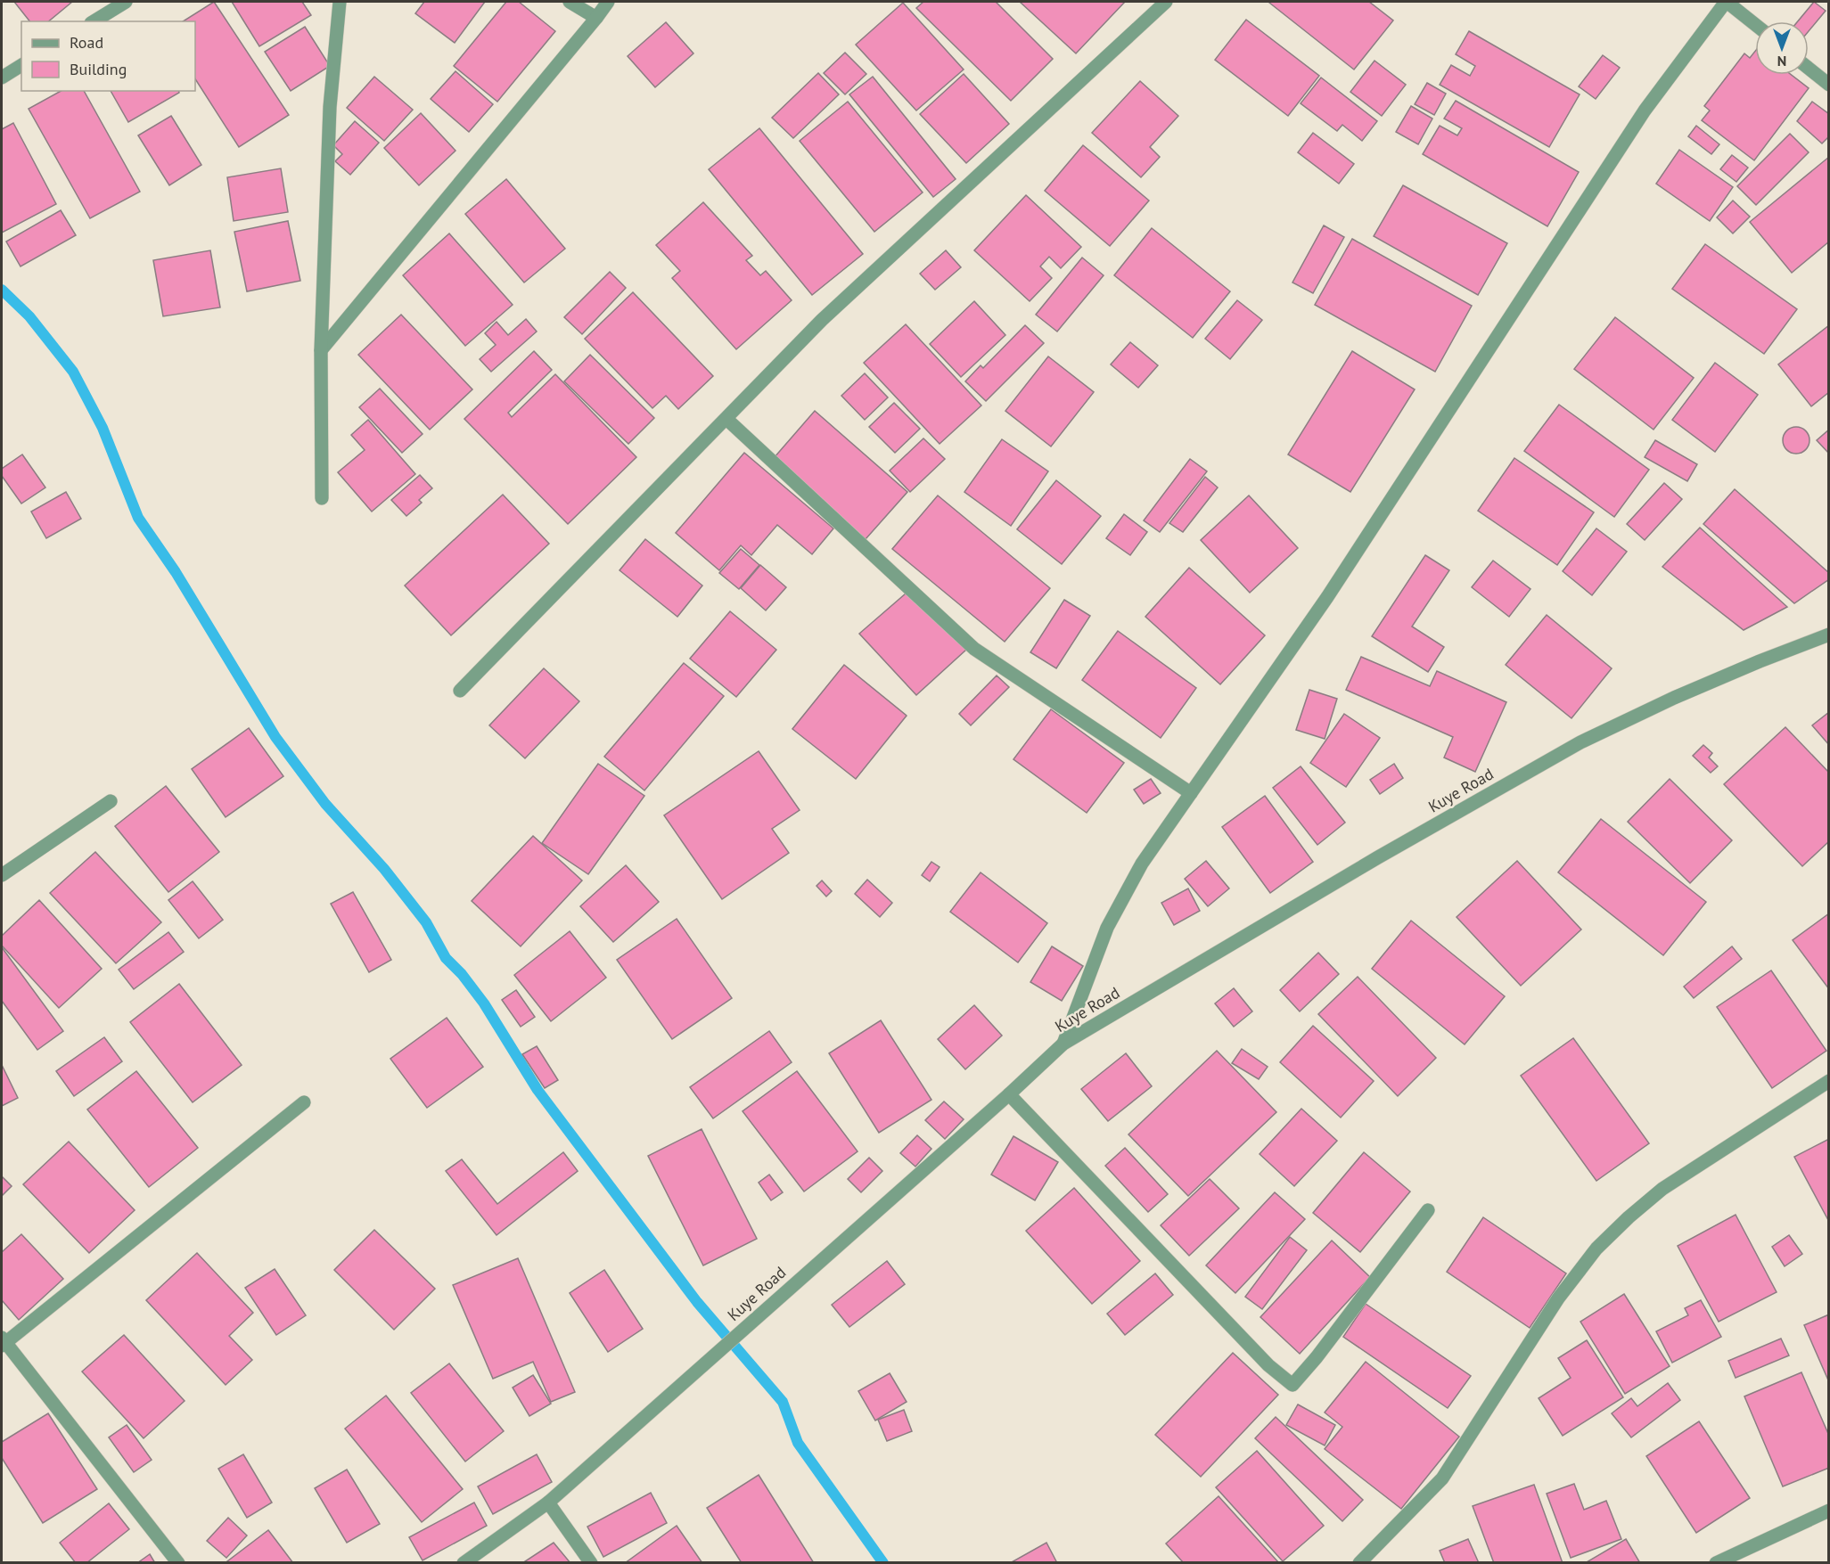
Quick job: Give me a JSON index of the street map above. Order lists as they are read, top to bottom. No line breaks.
{"streets":{"street":["Kuye Road"]},"legend":["Road","Building"],"north":"bottom"}
